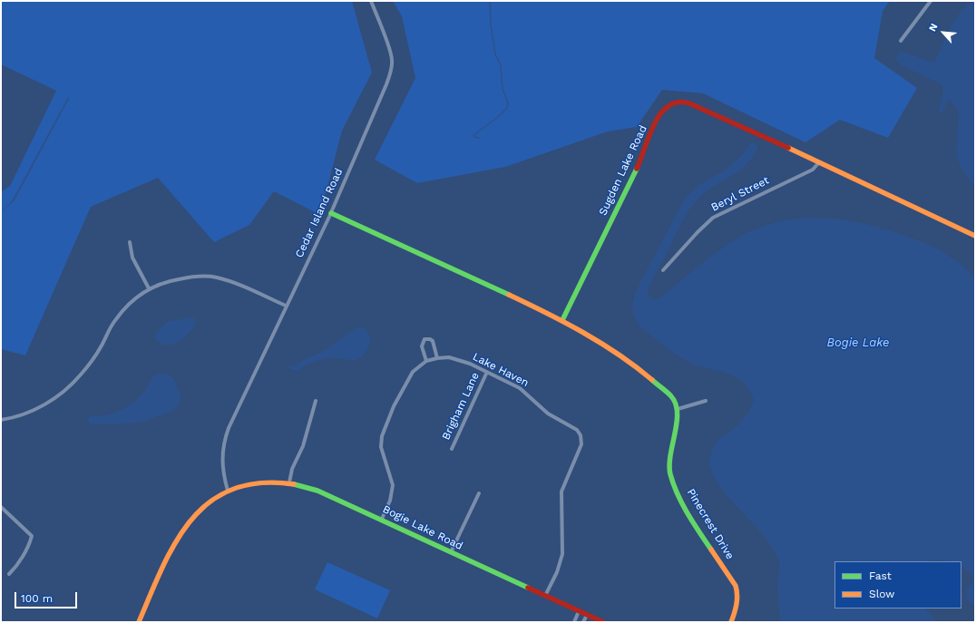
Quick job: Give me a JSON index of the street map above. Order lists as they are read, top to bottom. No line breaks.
{"streets":{"street":["Sugden Lake Road","Beryl Street","Cedar Island Road","Lake Haven","Brigham Lane","Pinecrest Drive","Bogie Lake Road"]},"crossings":[["Sugden Lake Road","Beryl Street"],["Cedar Island Road","Bogie Lake Road"],["Lake Haven","Brigham Lane"],["Lake Haven","Bogie Lake Road"]],"water":["Bogie Lake"],"legend":["Fast","Slow"],"scale_bar":"100 m","north":"top left"}
